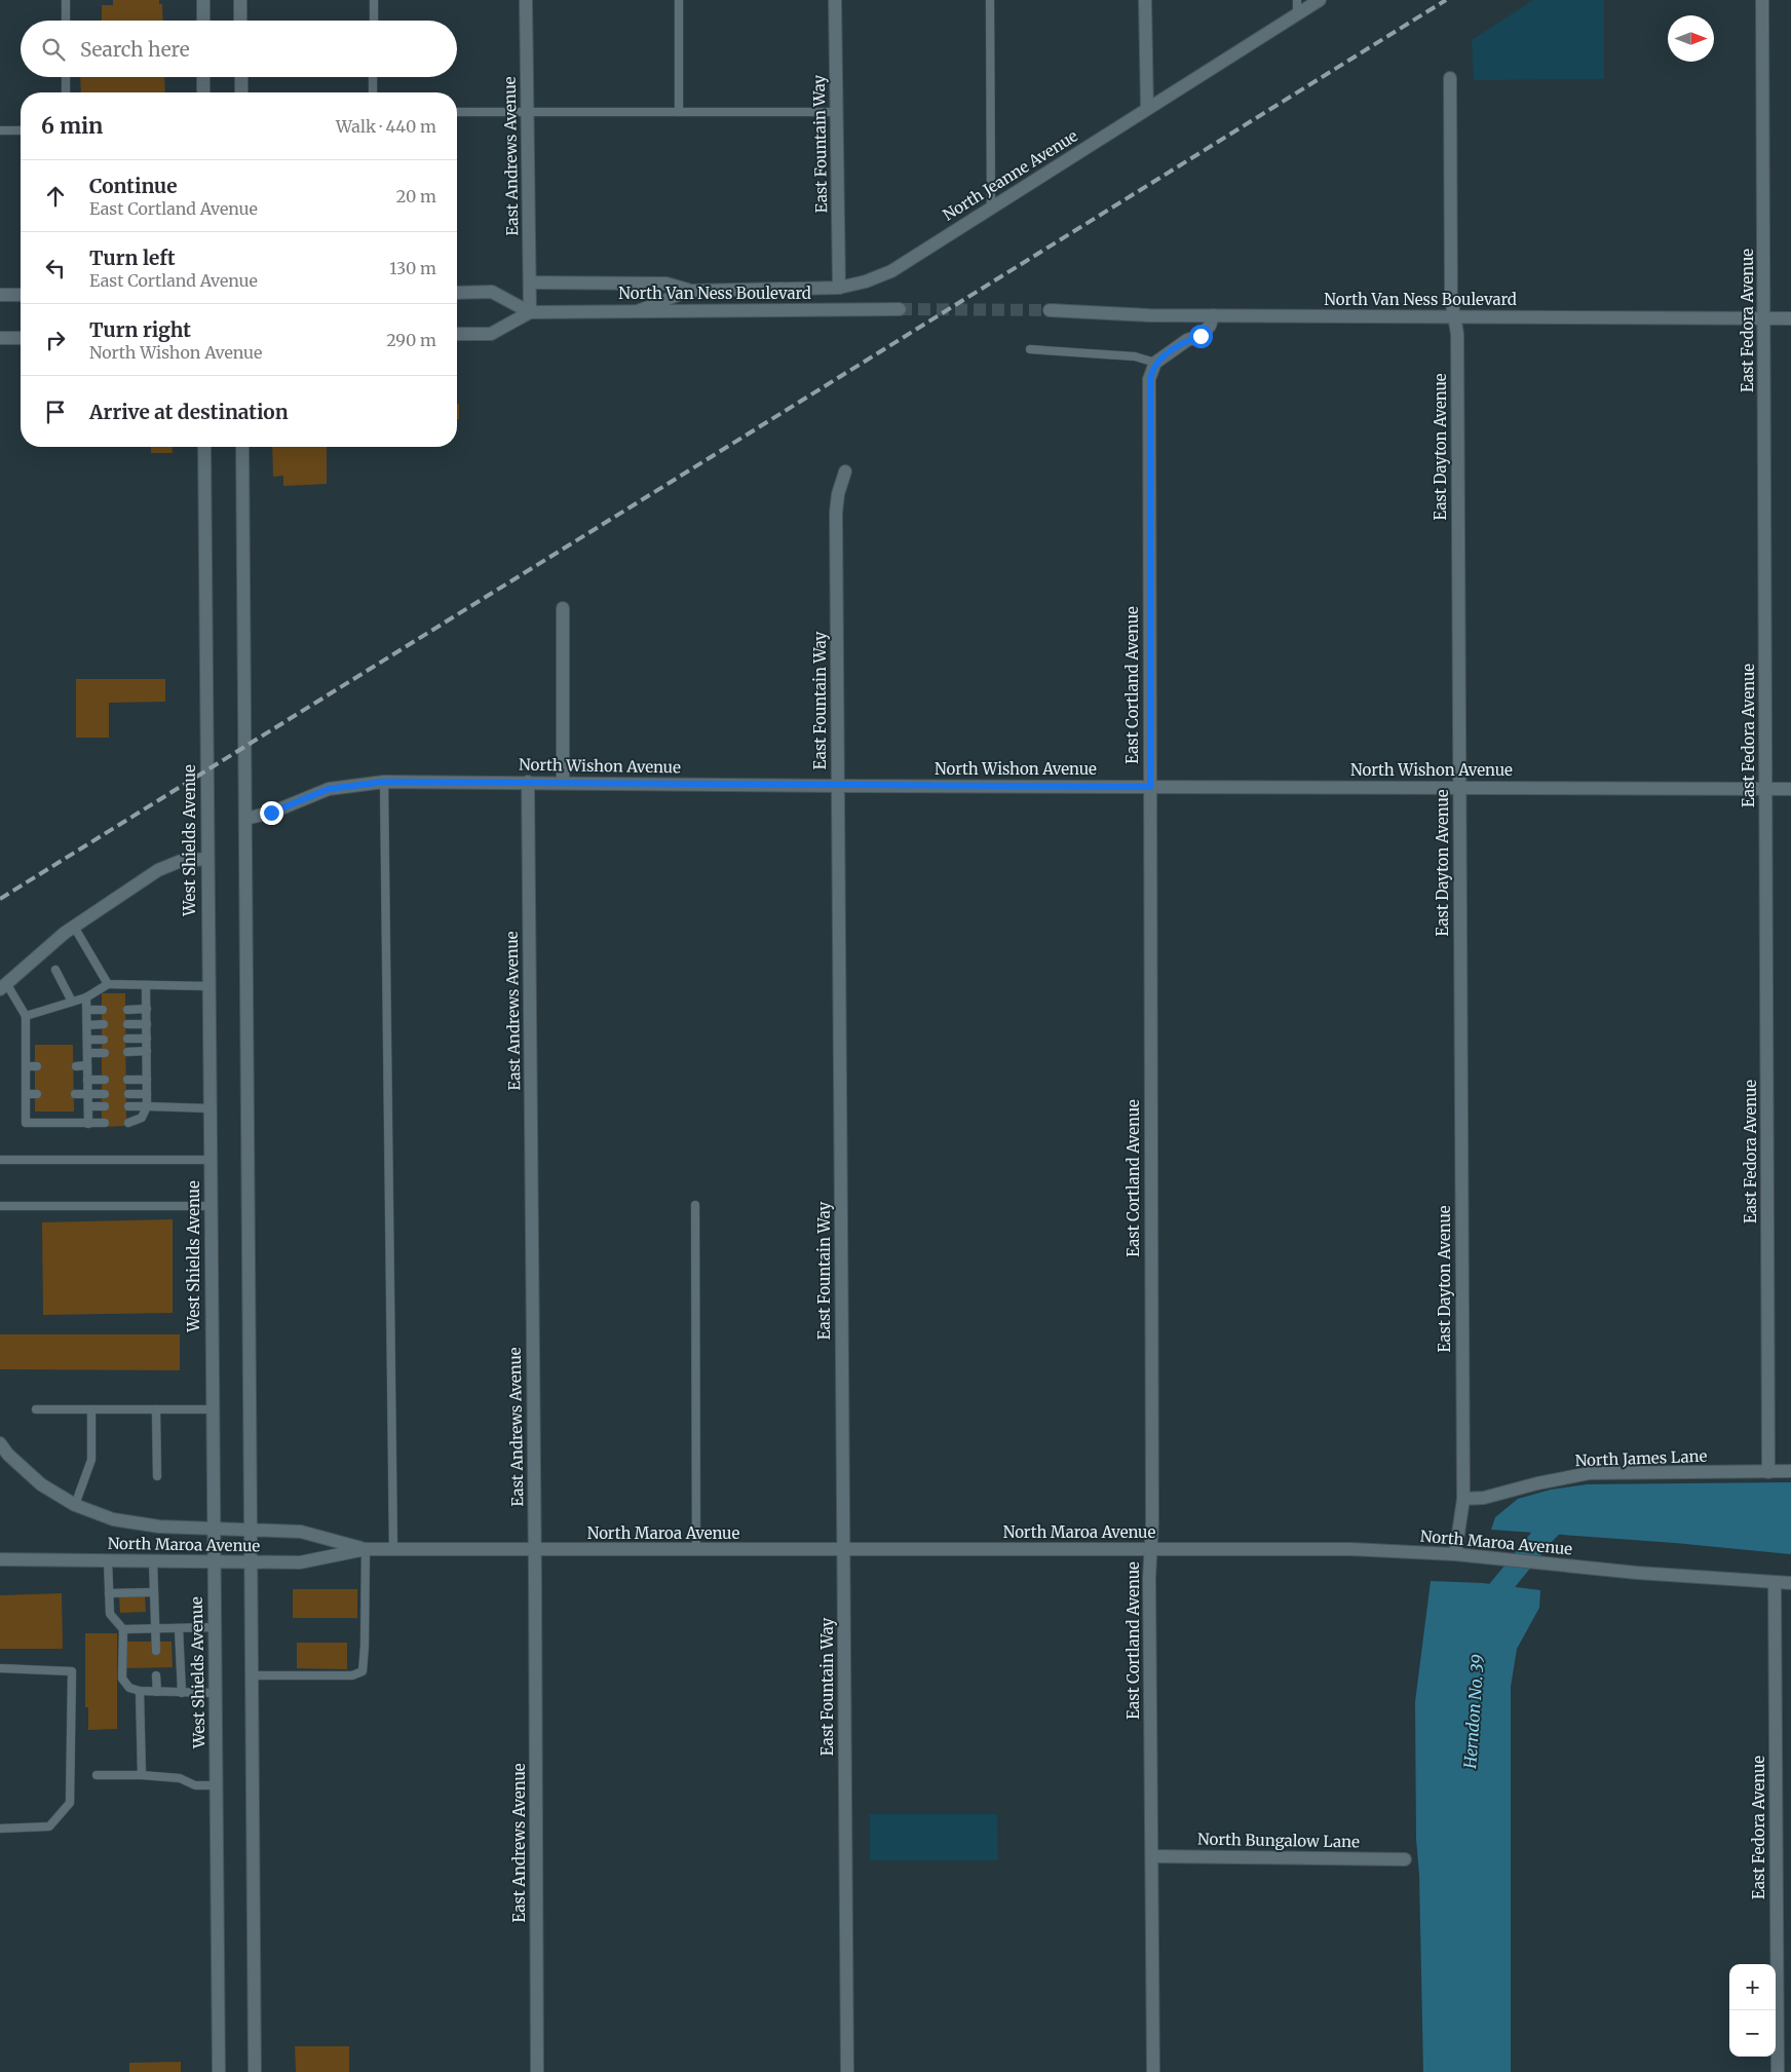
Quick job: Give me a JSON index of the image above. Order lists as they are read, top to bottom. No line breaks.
{"streets":{"street":["East Fountain Way","East Andrews Avenue","North Jeanne Avenue","North Van Ness Boulevard","East Fedora Avenue","East Dayton Avenue","East Cortland Avenue","North Wishon Avenue","West Shields Avenue","North James Lane","North Maroa Avenue","North Bungalow Lane"]},"crossings":[["East Fountain Way","North Jeanne Avenue"],["East Fountain Way","North Wishon Avenue"],["East Fountain Way","North Maroa Avenue"],["East Andrews Avenue","North Jeanne Avenue"],["East Andrews Avenue","North Van Ness Boulevard"],["East Andrews Avenue","North Wishon Avenue"],["East Andrews Avenue","North Maroa Avenue"],["North Jeanne Avenue","North Van Ness Boulevard"],["North Van Ness Boulevard","East Fedora Avenue"],["North Van Ness Boulevard","East Dayton Avenue"],["East Fedora Avenue","North Wishon Avenue"],["East Fedora Avenue","North James Lane"],["East Fedora Avenue","North Maroa Avenue"],["East Dayton Avenue","North Wishon Avenue"],["East Dayton Avenue","North James Lane"],["East Dayton Avenue","North Maroa Avenue"],["East Cortland Avenue","North Wishon Avenue"],["East Cortland Avenue","North Maroa Avenue"],["East Cortland Avenue","North Bungalow Lane"],["West Shields Avenue","North Maroa Avenue"]],"water":["Herndon No. 39"],"north":"right","page":{"search":"Search here","heading":["6 min","Walk · 440 m"],"list":[["Continue","East Cortland Avenue","20 m"],["Turn left","East Cortland Avenue","130 m"],["Turn right","North Wishon Avenue","290 m"],"Arrive at destination"],"map_buttons":["+","−"]}}
